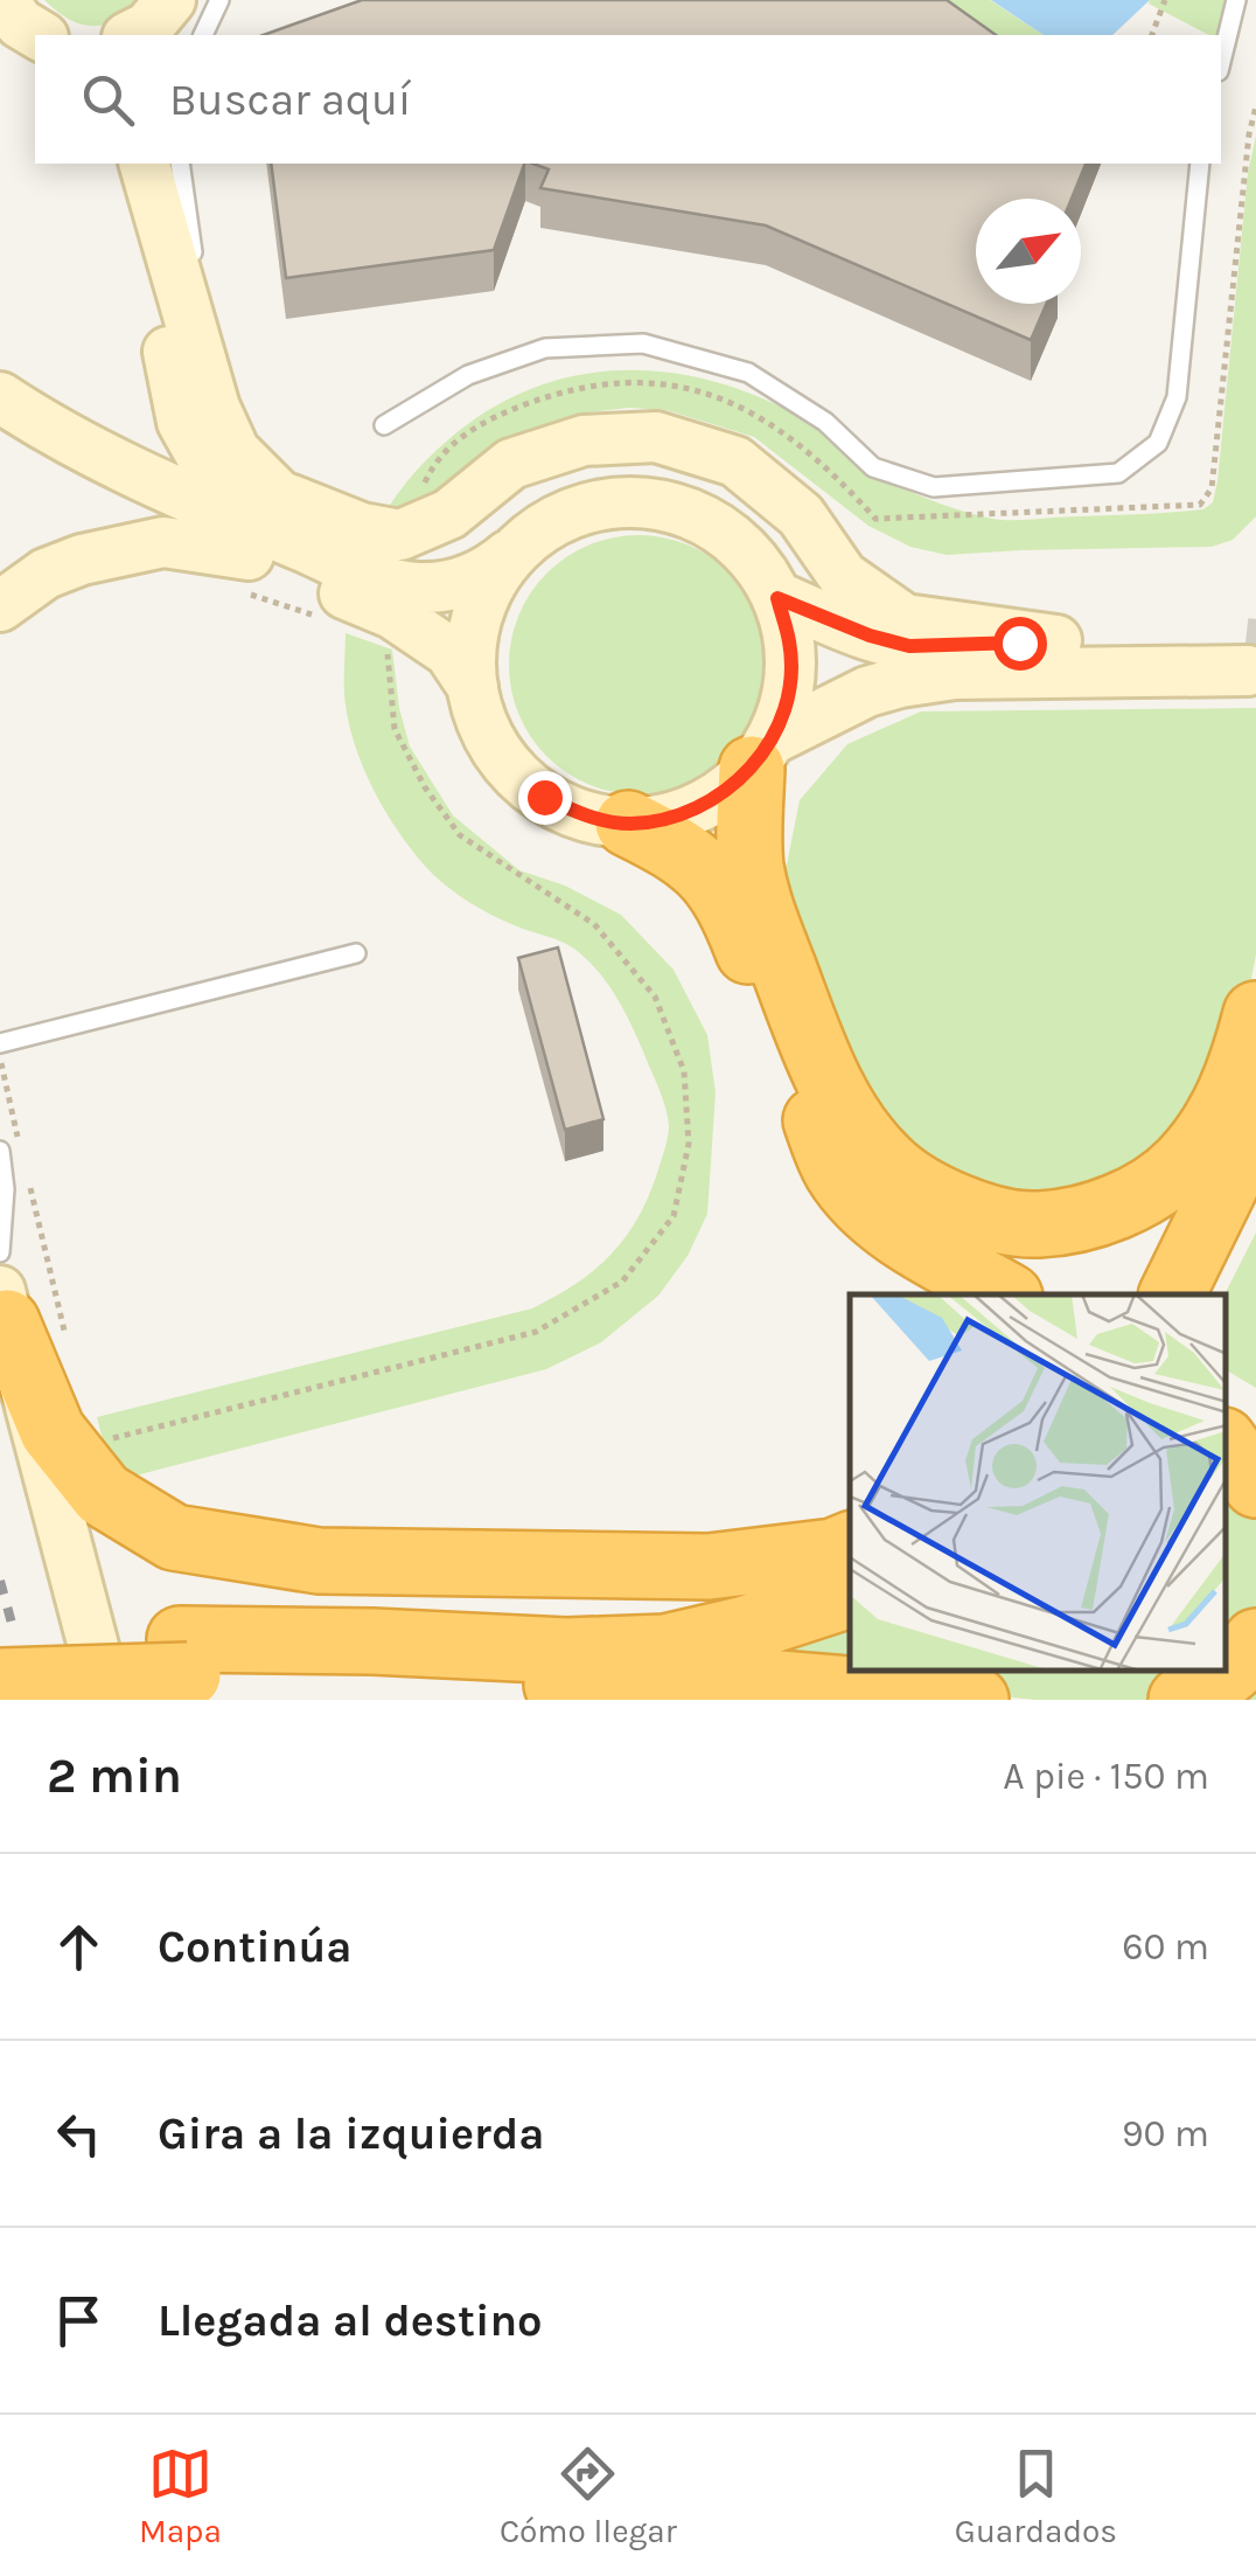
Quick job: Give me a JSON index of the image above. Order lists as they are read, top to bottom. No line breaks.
{"north":"top right","page":{"search":"Buscar aquí","heading":["2 min","A pie · 150 m"],"list":[["Continúa","60 m"],["Gira a la izquierda","90 m"],"Llegada al destino"],"nav":["Mapa","Cómo llegar","Guardados"]}}
